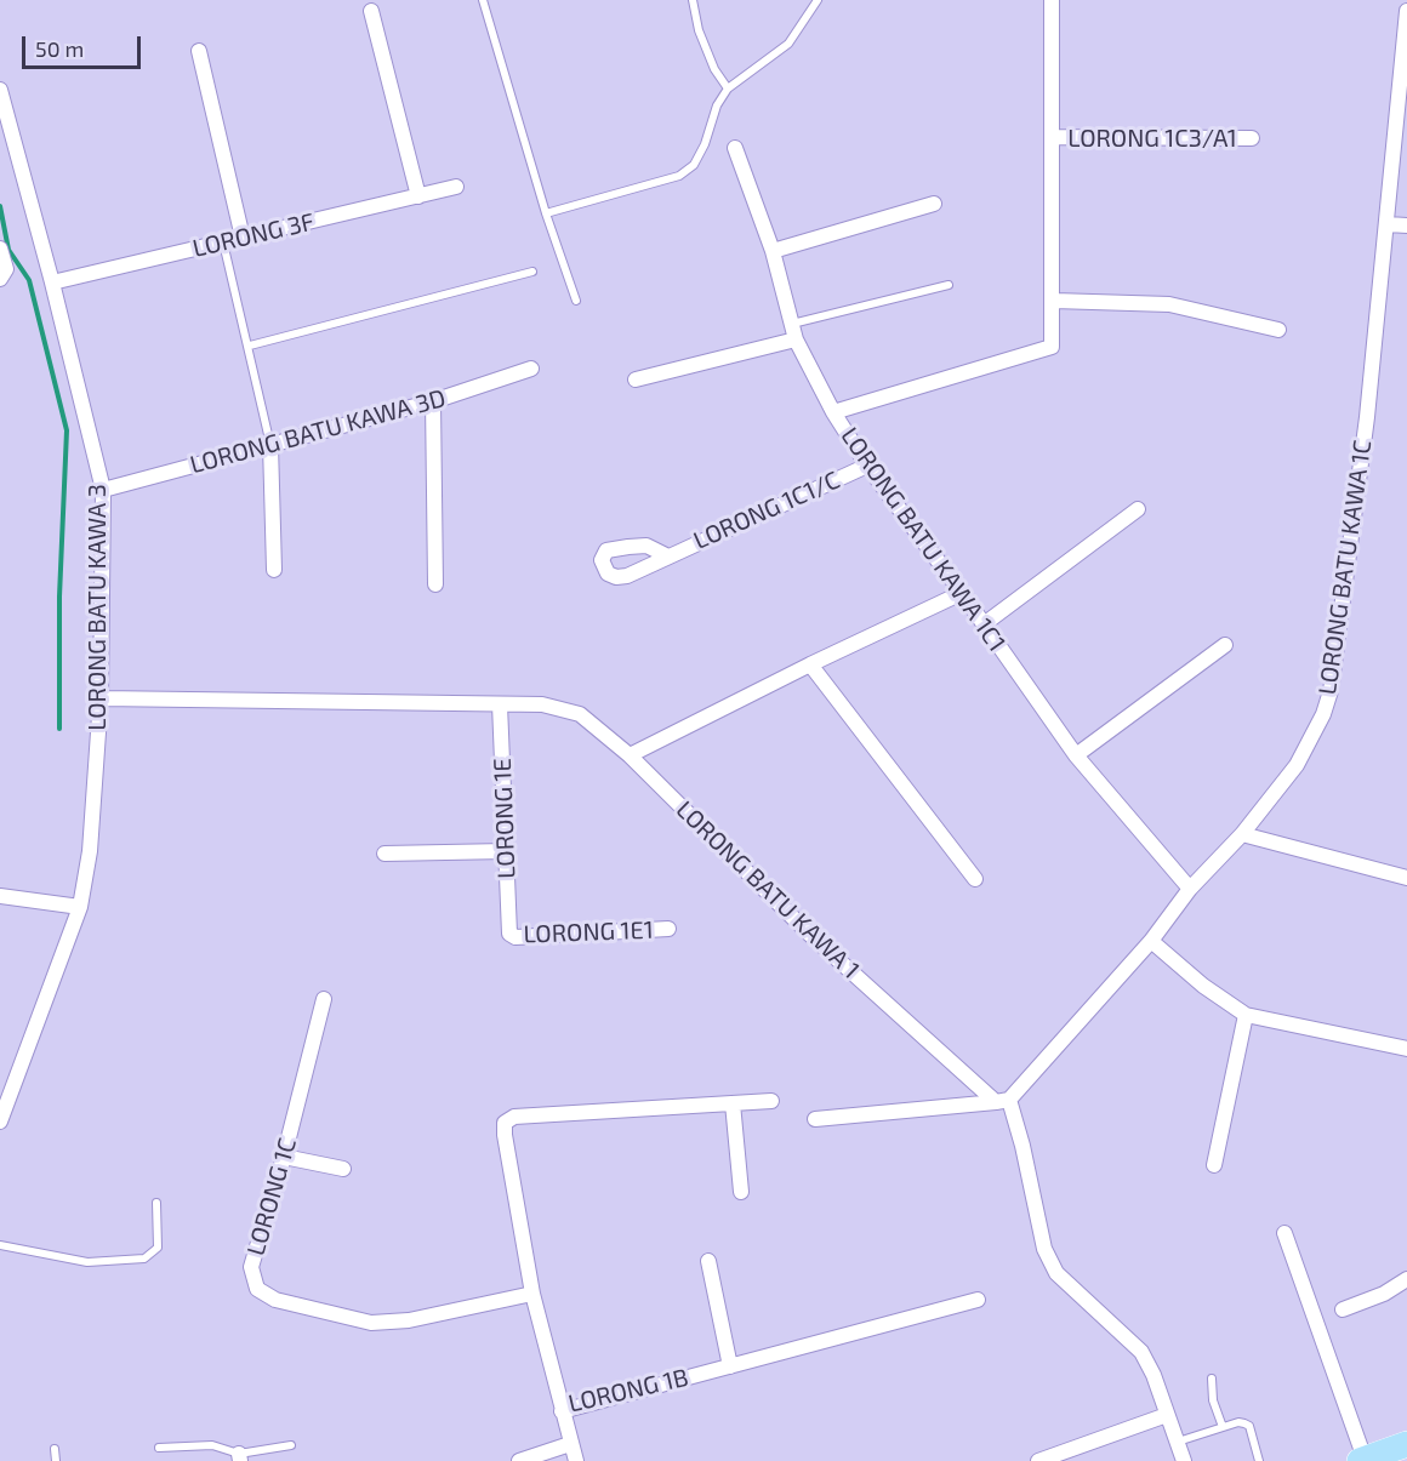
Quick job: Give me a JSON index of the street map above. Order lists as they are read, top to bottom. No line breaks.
{"streets":{"street":["LORONG 1C3/A1","LORONG 3F","LORONG BATU KAWA 3D","LORONG 1C1/C","LORONG BATU KAWA 1C1","LORONG BATU KAWA 1C","LORONG BATU KAWA 3","LORONG 1E","LORONG BATU KAWA 1","LORONG 1E1","LORONG 1C","LORONG 1B"]},"crossings":[["LORONG 3F","LORONG BATU KAWA 3"],["LORONG BATU KAWA 3D","LORONG BATU KAWA 3"],["LORONG 1C1/C","LORONG BATU KAWA 1C1"],["LORONG BATU KAWA 1C1","LORONG BATU KAWA 1C"],["LORONG BATU KAWA 1C","LORONG BATU KAWA 1"],["LORONG BATU KAWA 3","LORONG BATU KAWA 1"],["LORONG 1E","LORONG BATU KAWA 1"],["LORONG 1E","LORONG 1E1"],["LORONG 1C","LORONG 1B"]],"scale_bar":"50 m"}
